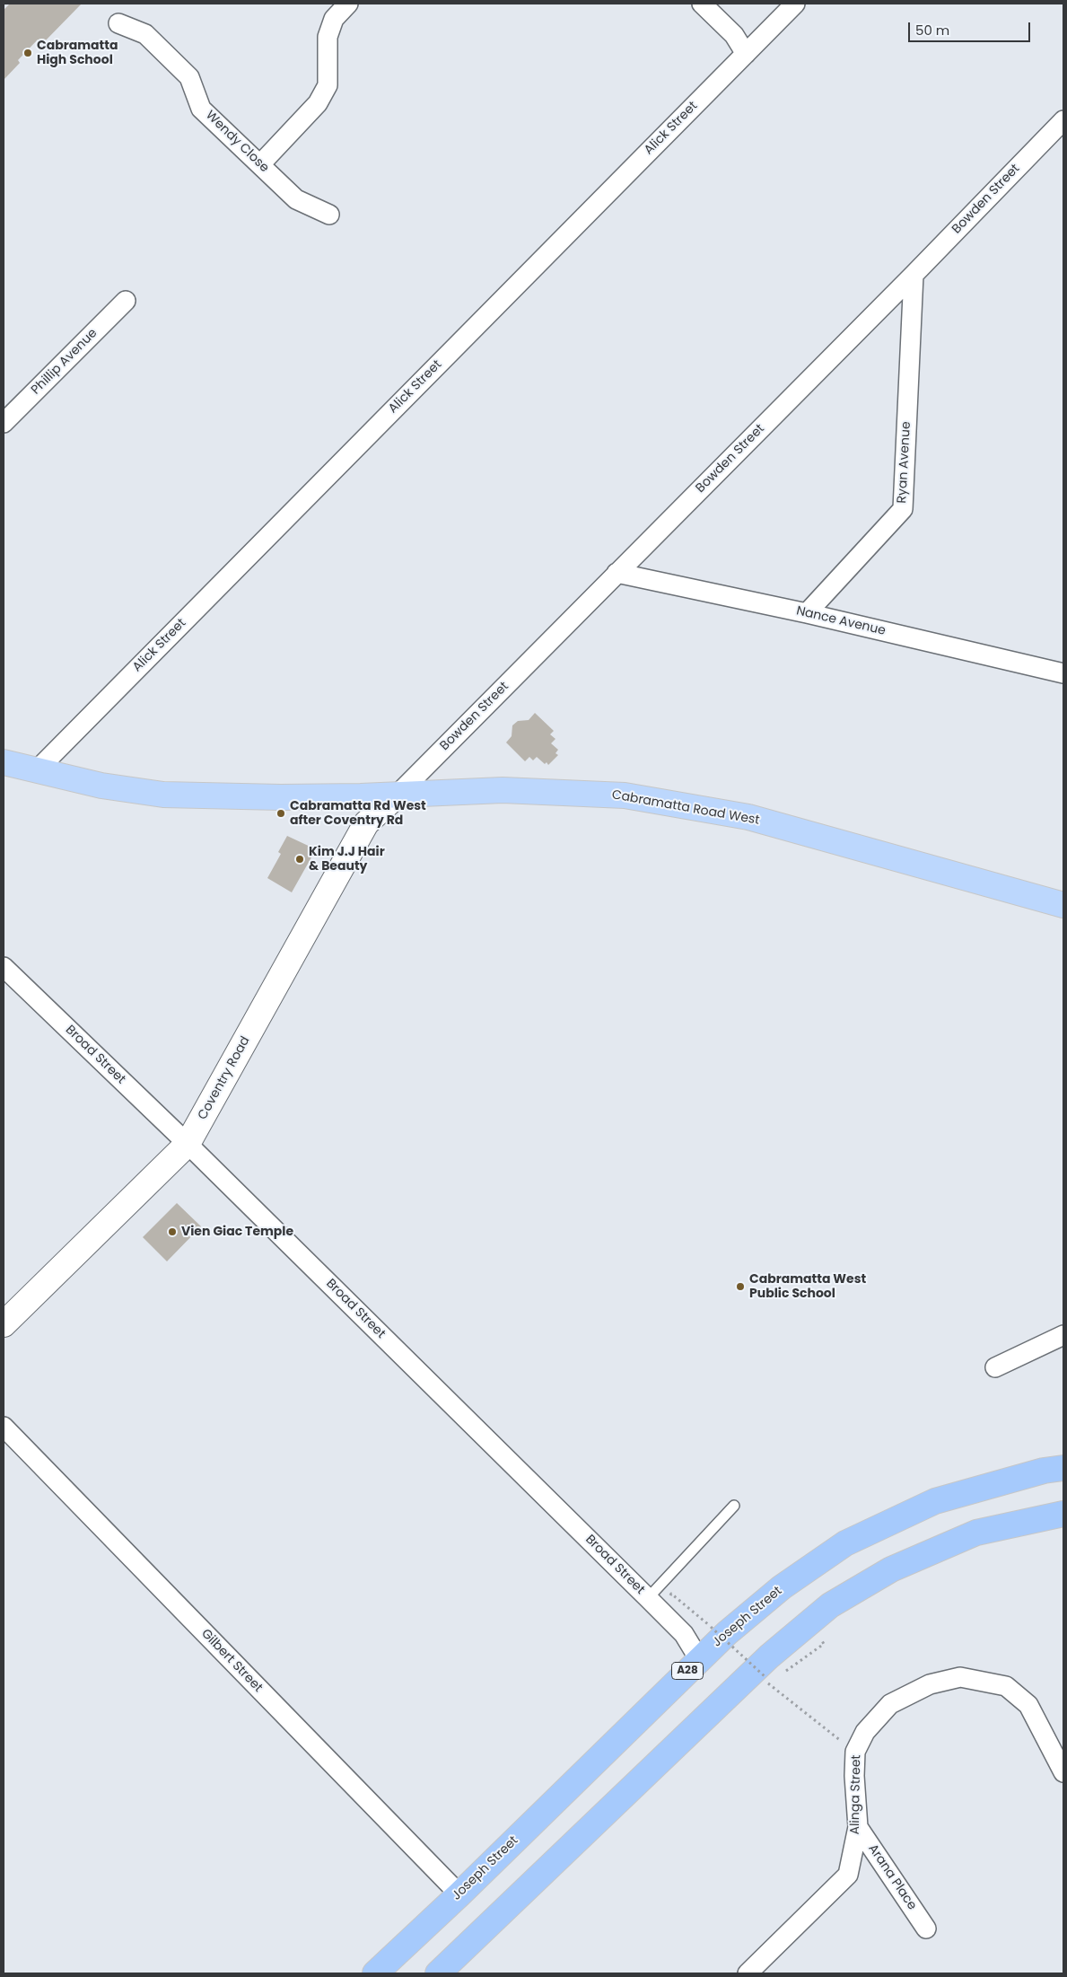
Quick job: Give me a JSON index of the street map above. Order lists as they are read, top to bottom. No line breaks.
{"streets":{"highway":["Joseph Street","A28"],"main road":["Cabramatta Road West"],"street":["Alick Street","Wendy Close","Bowden Street","Phillip Avenue","Ryan Avenue","Nance Avenue","Broad Street","Coventry Road","Gilbert Street","Alinga Street","Arana Place"]},"crossings":[["Alick Street","Cabramatta Road West"],["Bowden Street","Ryan Avenue"],["Bowden Street","Nance Avenue"],["Bowden Street","Cabramatta Road West"],["Bowden Street","Coventry Road"],["Ryan Avenue","Nance Avenue"],["Cabramatta Road West","Coventry Road"],["Broad Street","Coventry Road"],["Broad Street","Joseph Street"],["Joseph Street","Gilbert Street"],["Alinga Street","Arana Place"]],"places":["Cabramatta High School","Cabramatta Rd West after Coventry Rd","Kim J.J Hair & Beauty","Vien Giac Temple","Cabramatta West Public School"],"scale_bar":"50 m"}
